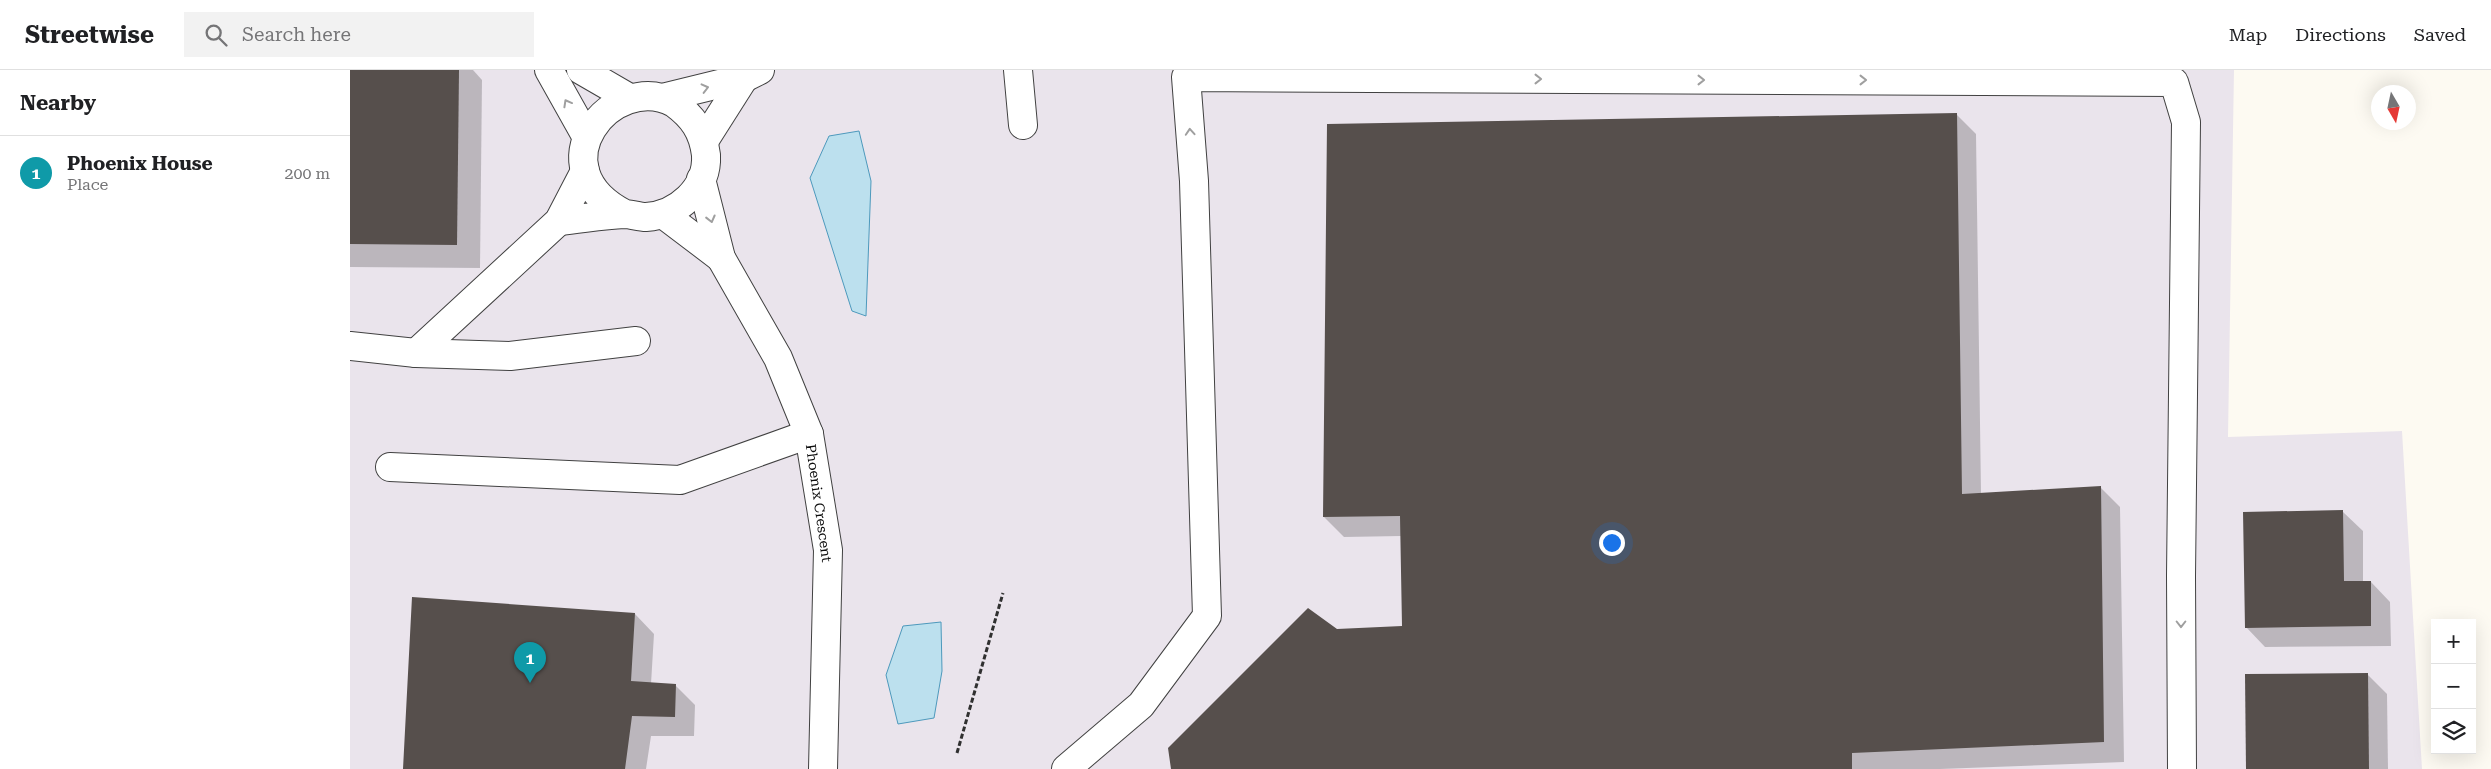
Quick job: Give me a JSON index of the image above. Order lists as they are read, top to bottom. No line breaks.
{"streets":{"street":["Phoenix Crescent"]},"north":"bottom","page":{"header":"Streetwise","search":"Search here","nav":["Map","Directions","Saved"],"heading":"Nearby","list":[{"mark":"1","name":"Phoenix House","note":"Place","value":"200 m"}],"map_buttons":["+","−"],"pins":"1"}}
